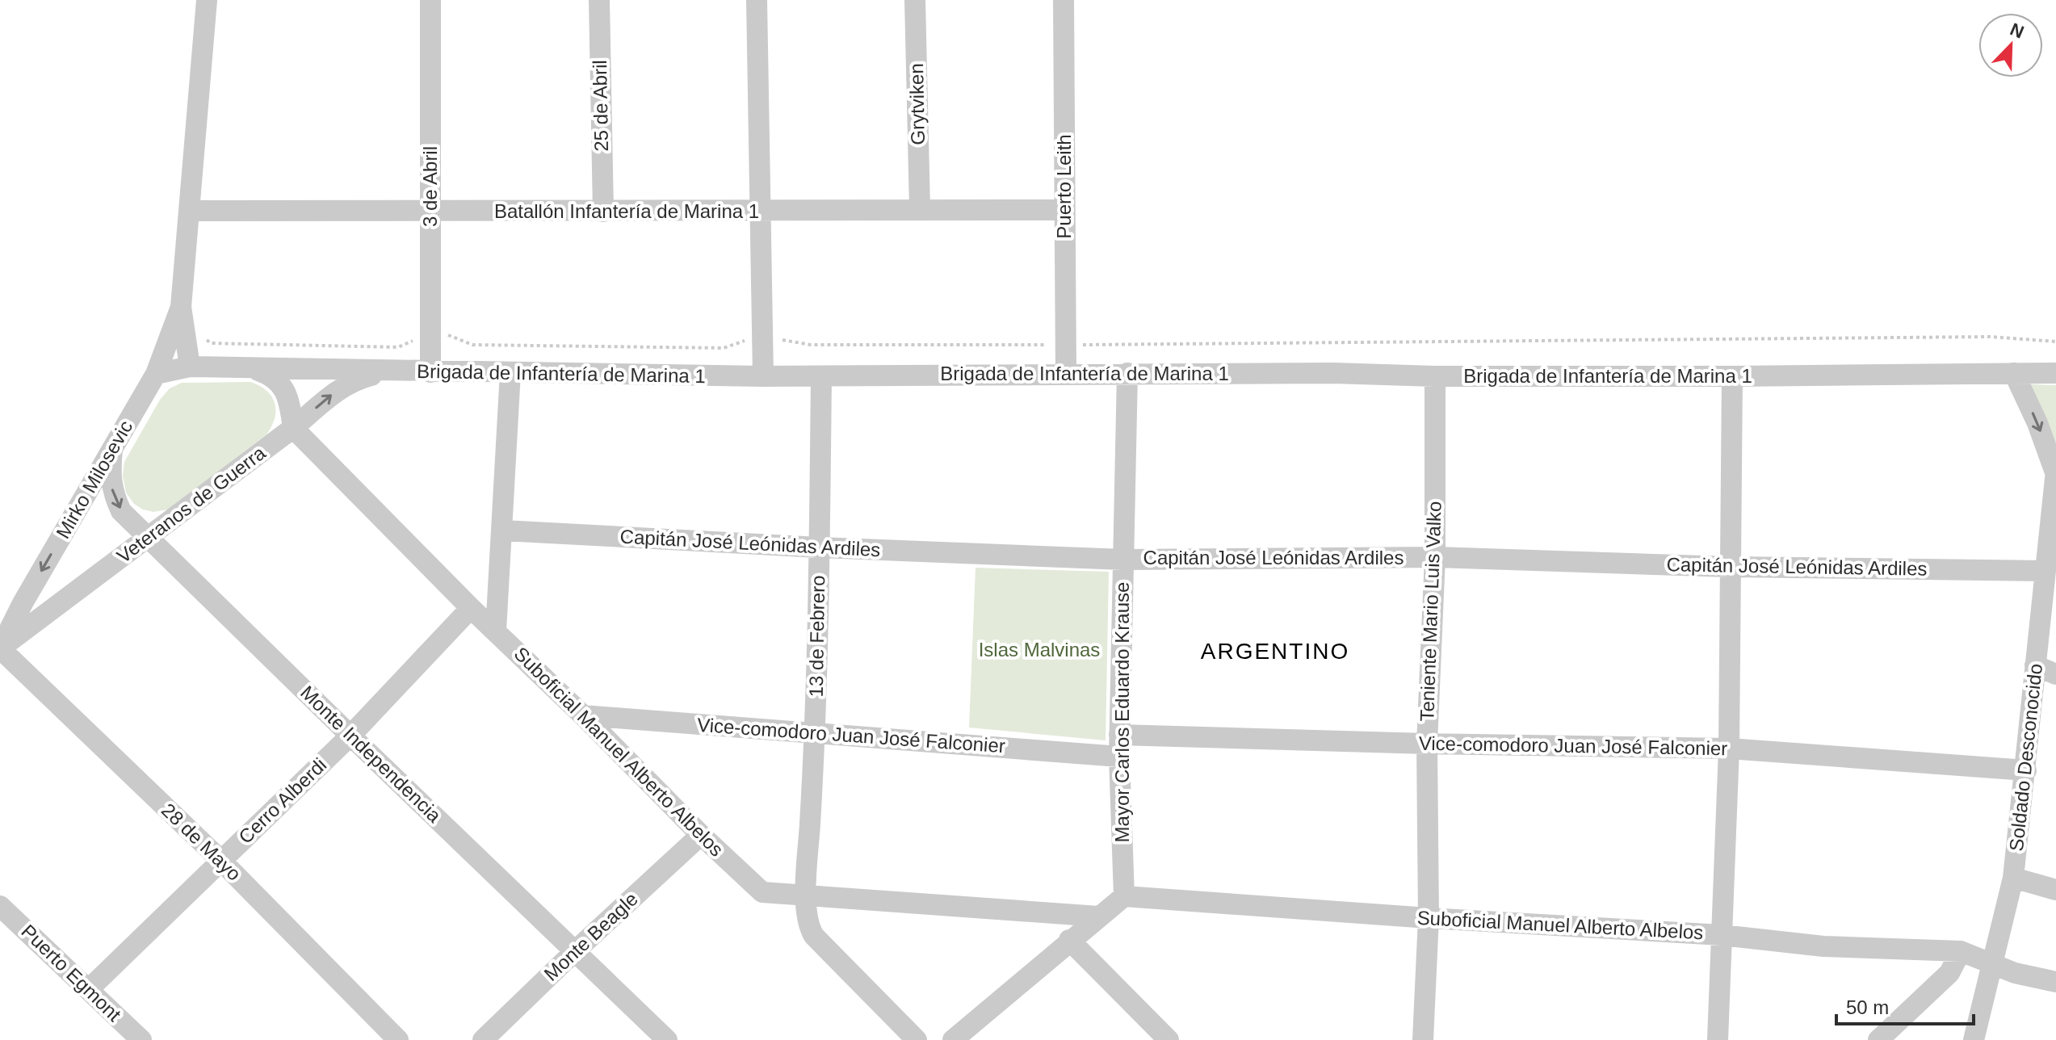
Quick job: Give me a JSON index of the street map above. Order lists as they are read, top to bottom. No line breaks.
{"streets":{"street":["Grytviken","25 de Abril","3 de Abril","Puerto Leith","Batallón Infantería de Marina 1","Brigada de Infantería de Marina 1","Mirko Milosevic","Veteranos de Guerra","Capitán José Leónidas Ardiles","Teniente Mario Luis Valko","13 de Febrero","Mayor Carlos Eduardo Krause","Vice-comodoro Juan José Falconier","Suboficial Manuel Alberto Albelos","Monte Independencia","Soldado Desconocido","Cerro Alberdi","28 de Mayo","Monte Beagle","Puerto Egmont"]},"crossings":[["Grytviken","Batallón Infantería de Marina 1"],["25 de Abril","Batallón Infantería de Marina 1"],["3 de Abril","Batallón Infantería de Marina 1"],["3 de Abril","Brigada de Infantería de Marina 1"],["Puerto Leith","Batallón Infantería de Marina 1"],["Puerto Leith","Brigada de Infantería de Marina 1"],["Batallón Infantería de Marina 1","Mirko Milosevic"],["Brigada de Infantería de Marina 1","Mirko Milosevic"],["Brigada de Infantería de Marina 1","Veteranos de Guerra"],["Brigada de Infantería de Marina 1","Teniente Mario Luis Valko"],["Brigada de Infantería de Marina 1","13 de Febrero"],["Brigada de Infantería de Marina 1","Mayor Carlos Eduardo Krause"],["Mirko Milosevic","Veteranos de Guerra"],["Mirko Milosevic","Monte Independencia"],["Mirko Milosevic","28 de Mayo"],["Veteranos de Guerra","Suboficial Manuel Alberto Albelos"],["Veteranos de Guerra","Monte Independencia"],["Veteranos de Guerra","28 de Mayo"],["Capitán José Leónidas Ardiles","Teniente Mario Luis Valko"],["Capitán José Leónidas Ardiles","13 de Febrero"],["Capitán José Leónidas Ardiles","Mayor Carlos Eduardo Krause"],["Capitán José Leónidas Ardiles","Soldado Desconocido"],["Teniente Mario Luis Valko","Vice-comodoro Juan José Falconier"],["Teniente Mario Luis Valko","Suboficial Manuel Alberto Albelos"],["13 de Febrero","Vice-comodoro Juan José Falconier"],["13 de Febrero","Suboficial Manuel Alberto Albelos"],["Mayor Carlos Eduardo Krause","Vice-comodoro Juan José Falconier"],["Mayor Carlos Eduardo Krause","Suboficial Manuel Alberto Albelos"],["Vice-comodoro Juan José Falconier","Suboficial Manuel Alberto Albelos"],["Vice-comodoro Juan José Falconier","Soldado Desconocido"],["Suboficial Manuel Alberto Albelos","Soldado Desconocido"],["Suboficial Manuel Alberto Albelos","Cerro Alberdi"],["Suboficial Manuel Alberto Albelos","Monte Beagle"],["Monte Independencia","Cerro Alberdi"],["Monte Independencia","Monte Beagle"],["Cerro Alberdi","28 de Mayo"],["Cerro Alberdi","Puerto Egmont"]],"districts":["ARGENTINO"],"parks":["Islas Malvinas"],"scale_bar":"50 m","north":"top right"}
